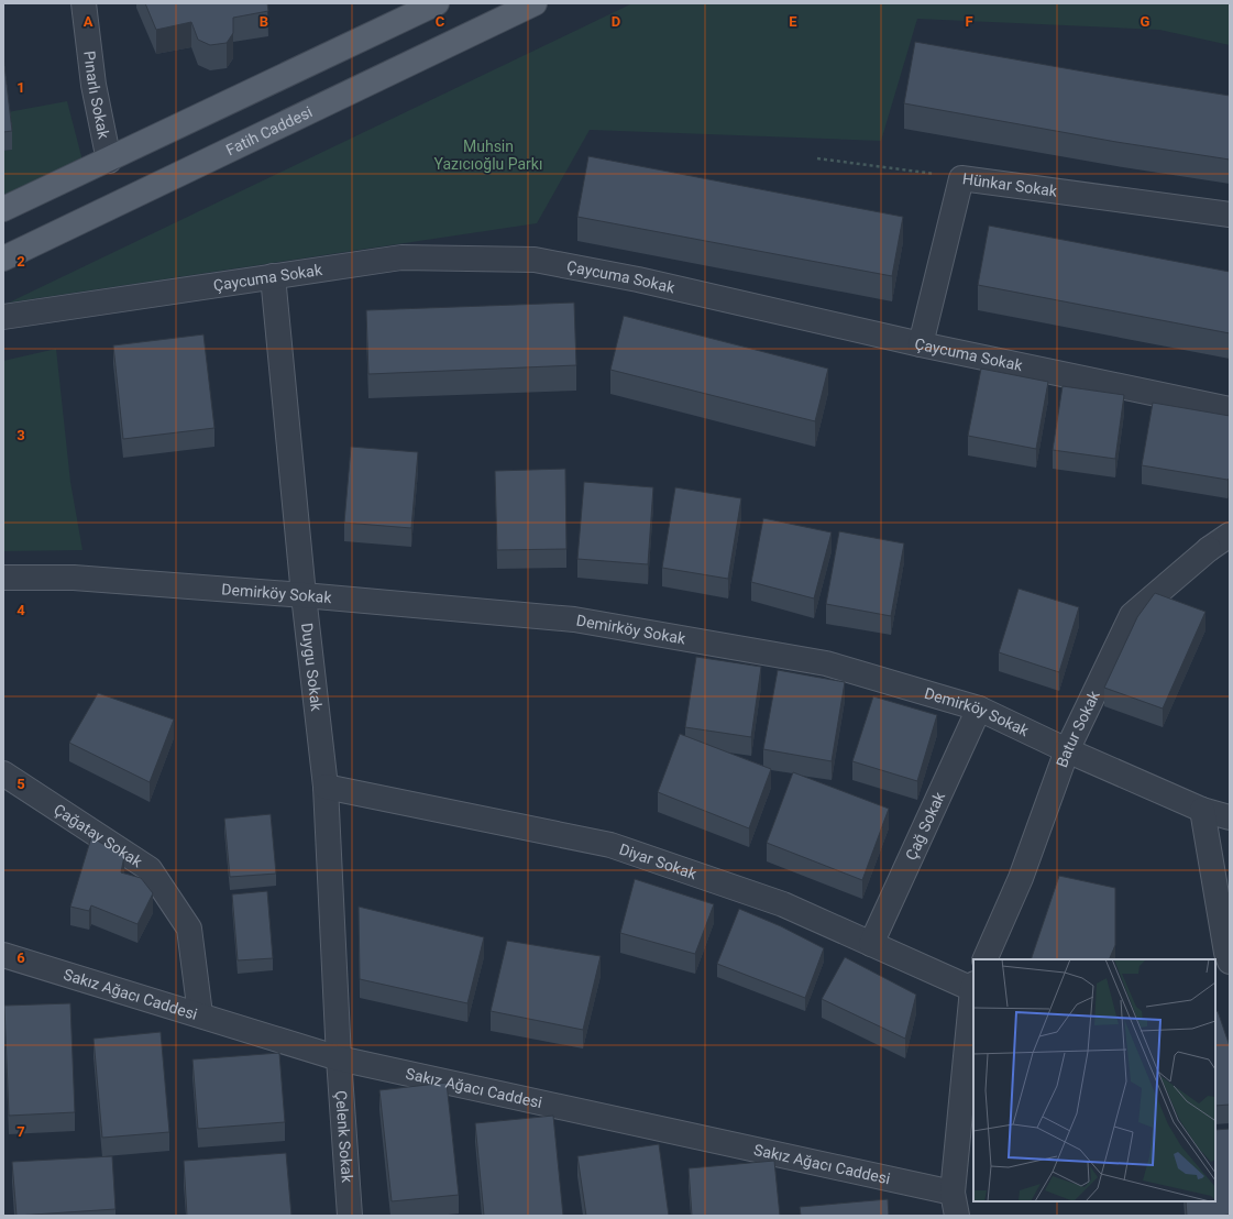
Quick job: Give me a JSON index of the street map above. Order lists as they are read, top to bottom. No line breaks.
{"streets":{"main road":["Fatih Caddesi"],"street":["Pınarlı Sokak","Hünkar Sokak","Çaycuma Sokak","Demirköy Sokak","Duygu Sokak","Batur Sokak","Çağ Sokak","Çağatay Sokak","Diyar Sokak","Sakız Ağacı Caddesi","Çelenk Sokak"]},"crossings":[["Hünkar Sokak","Çaycuma Sokak"],["Çaycuma Sokak","Duygu Sokak"],["Demirköy Sokak","Duygu Sokak"],["Demirköy Sokak","Batur Sokak"],["Demirköy Sokak","Çağ Sokak"],["Duygu Sokak","Diyar Sokak"],["Duygu Sokak","Sakız Ağacı Caddesi"],["Duygu Sokak","Çelenk Sokak"],["Çağ Sokak","Diyar Sokak"],["Çağatay Sokak","Sakız Ağacı Caddesi"],["Sakız Ağacı Caddesi","Çelenk Sokak"]],"parks":["Muhsin Yazıcıoğlu Parkı"],"grid":{"columns":["A","B","C","D","E","F","G"],"rows":["1","2","3","4","5","6","7"]}}
